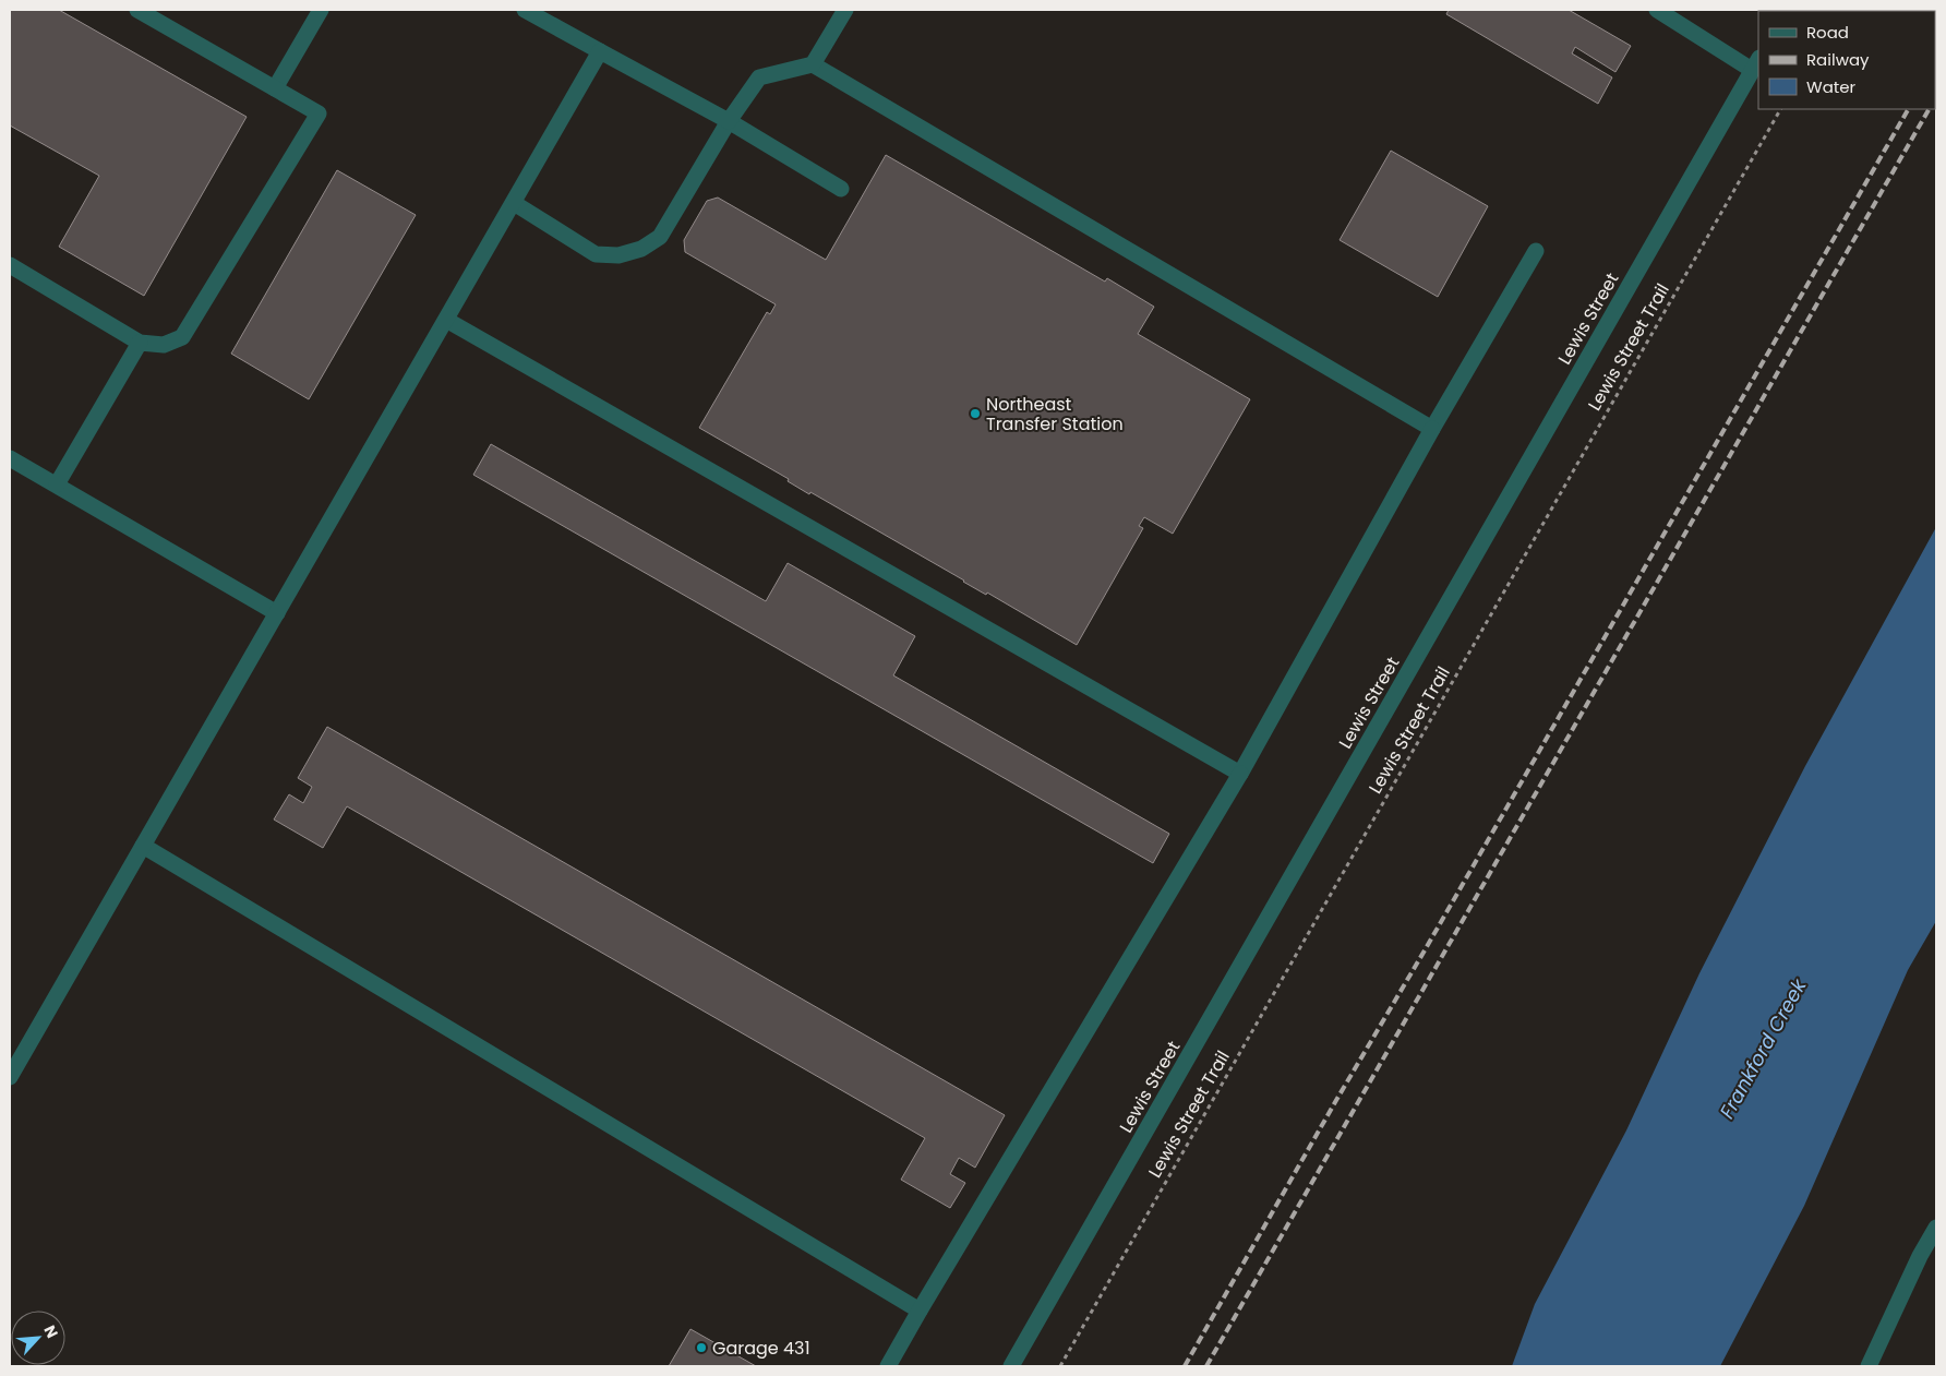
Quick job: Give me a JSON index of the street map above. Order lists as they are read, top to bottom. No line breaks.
{"streets":{"street":["Lewis Street"],"path":["Lewis Street Trail"]},"water":["Frankford Creek"],"places":["Northeast Transfer Station","Garage 431"],"legend":["Road","Railway","Water"],"north":"top right"}
